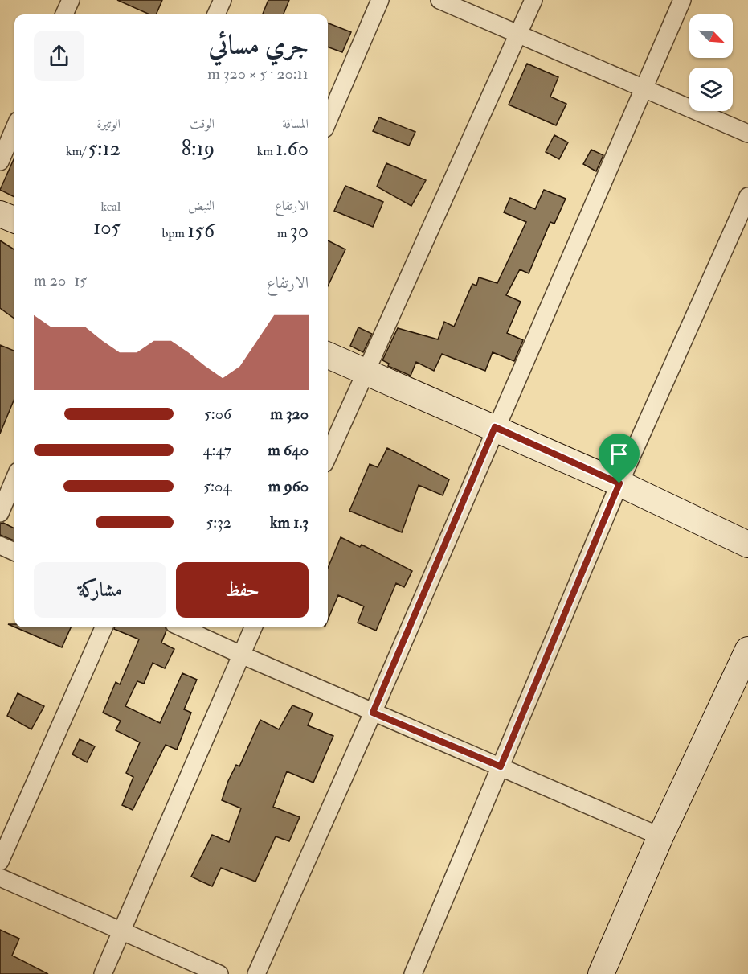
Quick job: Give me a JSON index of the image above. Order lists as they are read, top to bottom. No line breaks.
{"north":"bottom right","page":{"heading":["جري مسائي","20:11 · 5 × 320 m"],"stats":[["المسافة","1.60 km"],["الوقت","8:19"],["الوتيرة","5:12 /km"],["الارتفاع","30 m"],["النبض","156 bpm"],["kcal","105"]],"chart":["الارتفاع","15–20 m"],"list":[{"name":"320 m","note":"5:06"},{"name":"640 m","note":"4:47"},{"name":"960 m","note":"5:04"},{"name":"1.3 km","note":"5:32"}],"buttons":["حفظ","مشاركة"]}}
